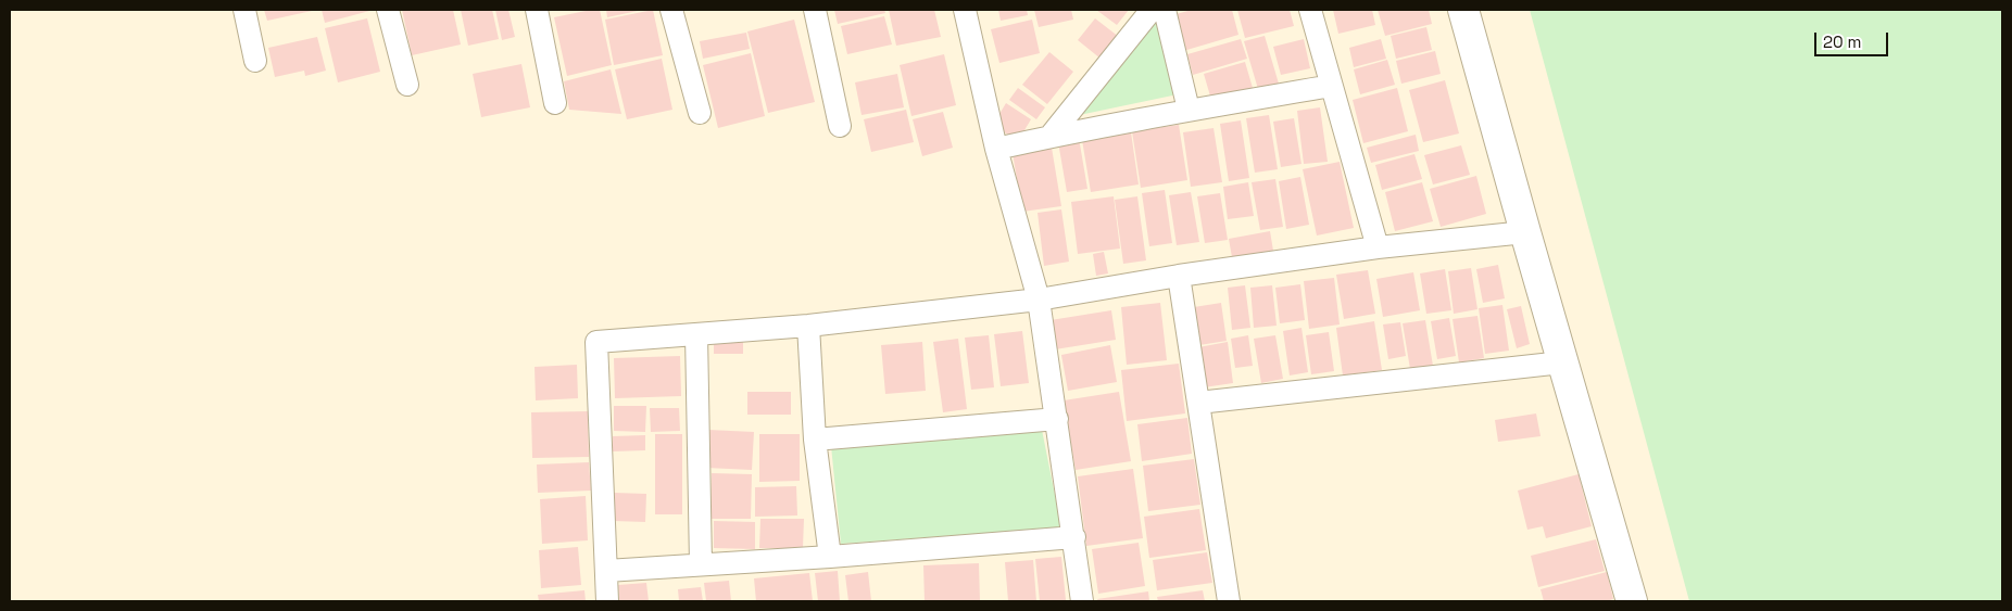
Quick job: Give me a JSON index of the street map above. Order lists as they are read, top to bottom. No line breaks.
{"scale_bar":"20 m"}
